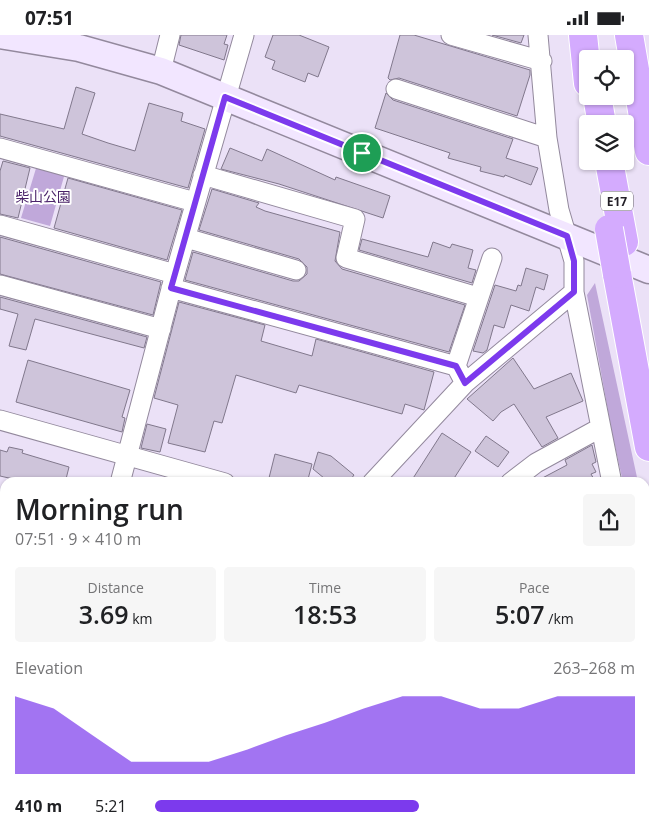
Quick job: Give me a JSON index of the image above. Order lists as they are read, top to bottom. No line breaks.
{"streets":{"highway":["E17"]},"parks":["柴山公園"],"page":{"status":"07:51","heading":["Morning run","07:51 · 9 × 410 m"],"stats":[["Distance","3.69 km"],["Time","18:53"],["Pace","5:07 /km"]],"chart":["Elevation","263–268 m"],"list":[{"name":"410 m","note":"5:21"}]}}
